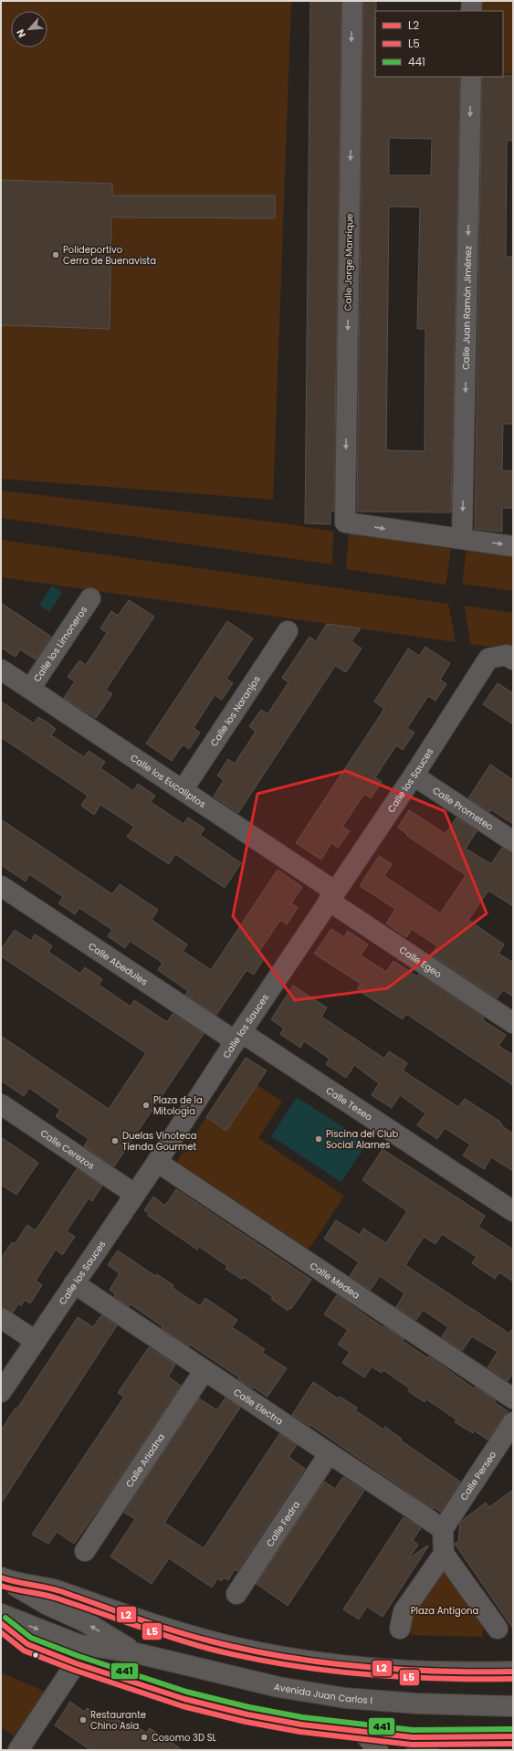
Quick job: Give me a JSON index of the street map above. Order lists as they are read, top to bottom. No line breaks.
{"streets":{"main road":["Avenida Juan Carlos I"],"street":["Calle Jorge Manrique","Calle Juan Ramón Jiménez","Calle los Limoneros","Calle los Naranjos","Calle los Eucaliptos","Calle los Sauces","Calle Prometeo","Calle Egeo","Calle Abedules","Calle Teseo","Calle Cerezos","Calle Medea","Calle Electra","Calle Ariadna","Calle Perseo","Calle Fedra"]},"crossings":[["Calle Jorge Manrique","Calle Juan Ramón Jiménez"],["Calle los Limoneros","Calle los Eucaliptos"],["Calle los Naranjos","Calle los Eucaliptos"],["Calle los Eucaliptos","Calle los Sauces"],["Calle los Eucaliptos","Calle Egeo"],["Calle los Sauces","Calle Prometeo"],["Calle los Sauces","Calle Egeo"],["Calle los Sauces","Calle Abedules"],["Calle los Sauces","Calle Teseo"],["Calle los Sauces","Calle Cerezos"],["Calle los Sauces","Calle Medea"],["Calle los Sauces","Calle Electra"],["Calle Abedules","Calle Teseo"],["Calle Electra","Calle Ariadna"],["Calle Electra","Calle Perseo"],["Calle Electra","Calle Fedra"]],"one_way":["Calle Jorge Manrique","Calle Juan Ramón Jiménez"],"parks":["Plaza Antígona"],"places":["Polideportivo Cerra de Buenavista","Plaza de la Mitología","Piscina del Club Social Alarnes","Duelas Vinoteca Tienda Gourmet","Restaurante Chino Asia","Cosomo 3D SL"],"lines":["transit line L2","transit line L5","transit line 441"],"legend":["L2","L5","441"],"north":"bottom left"}
